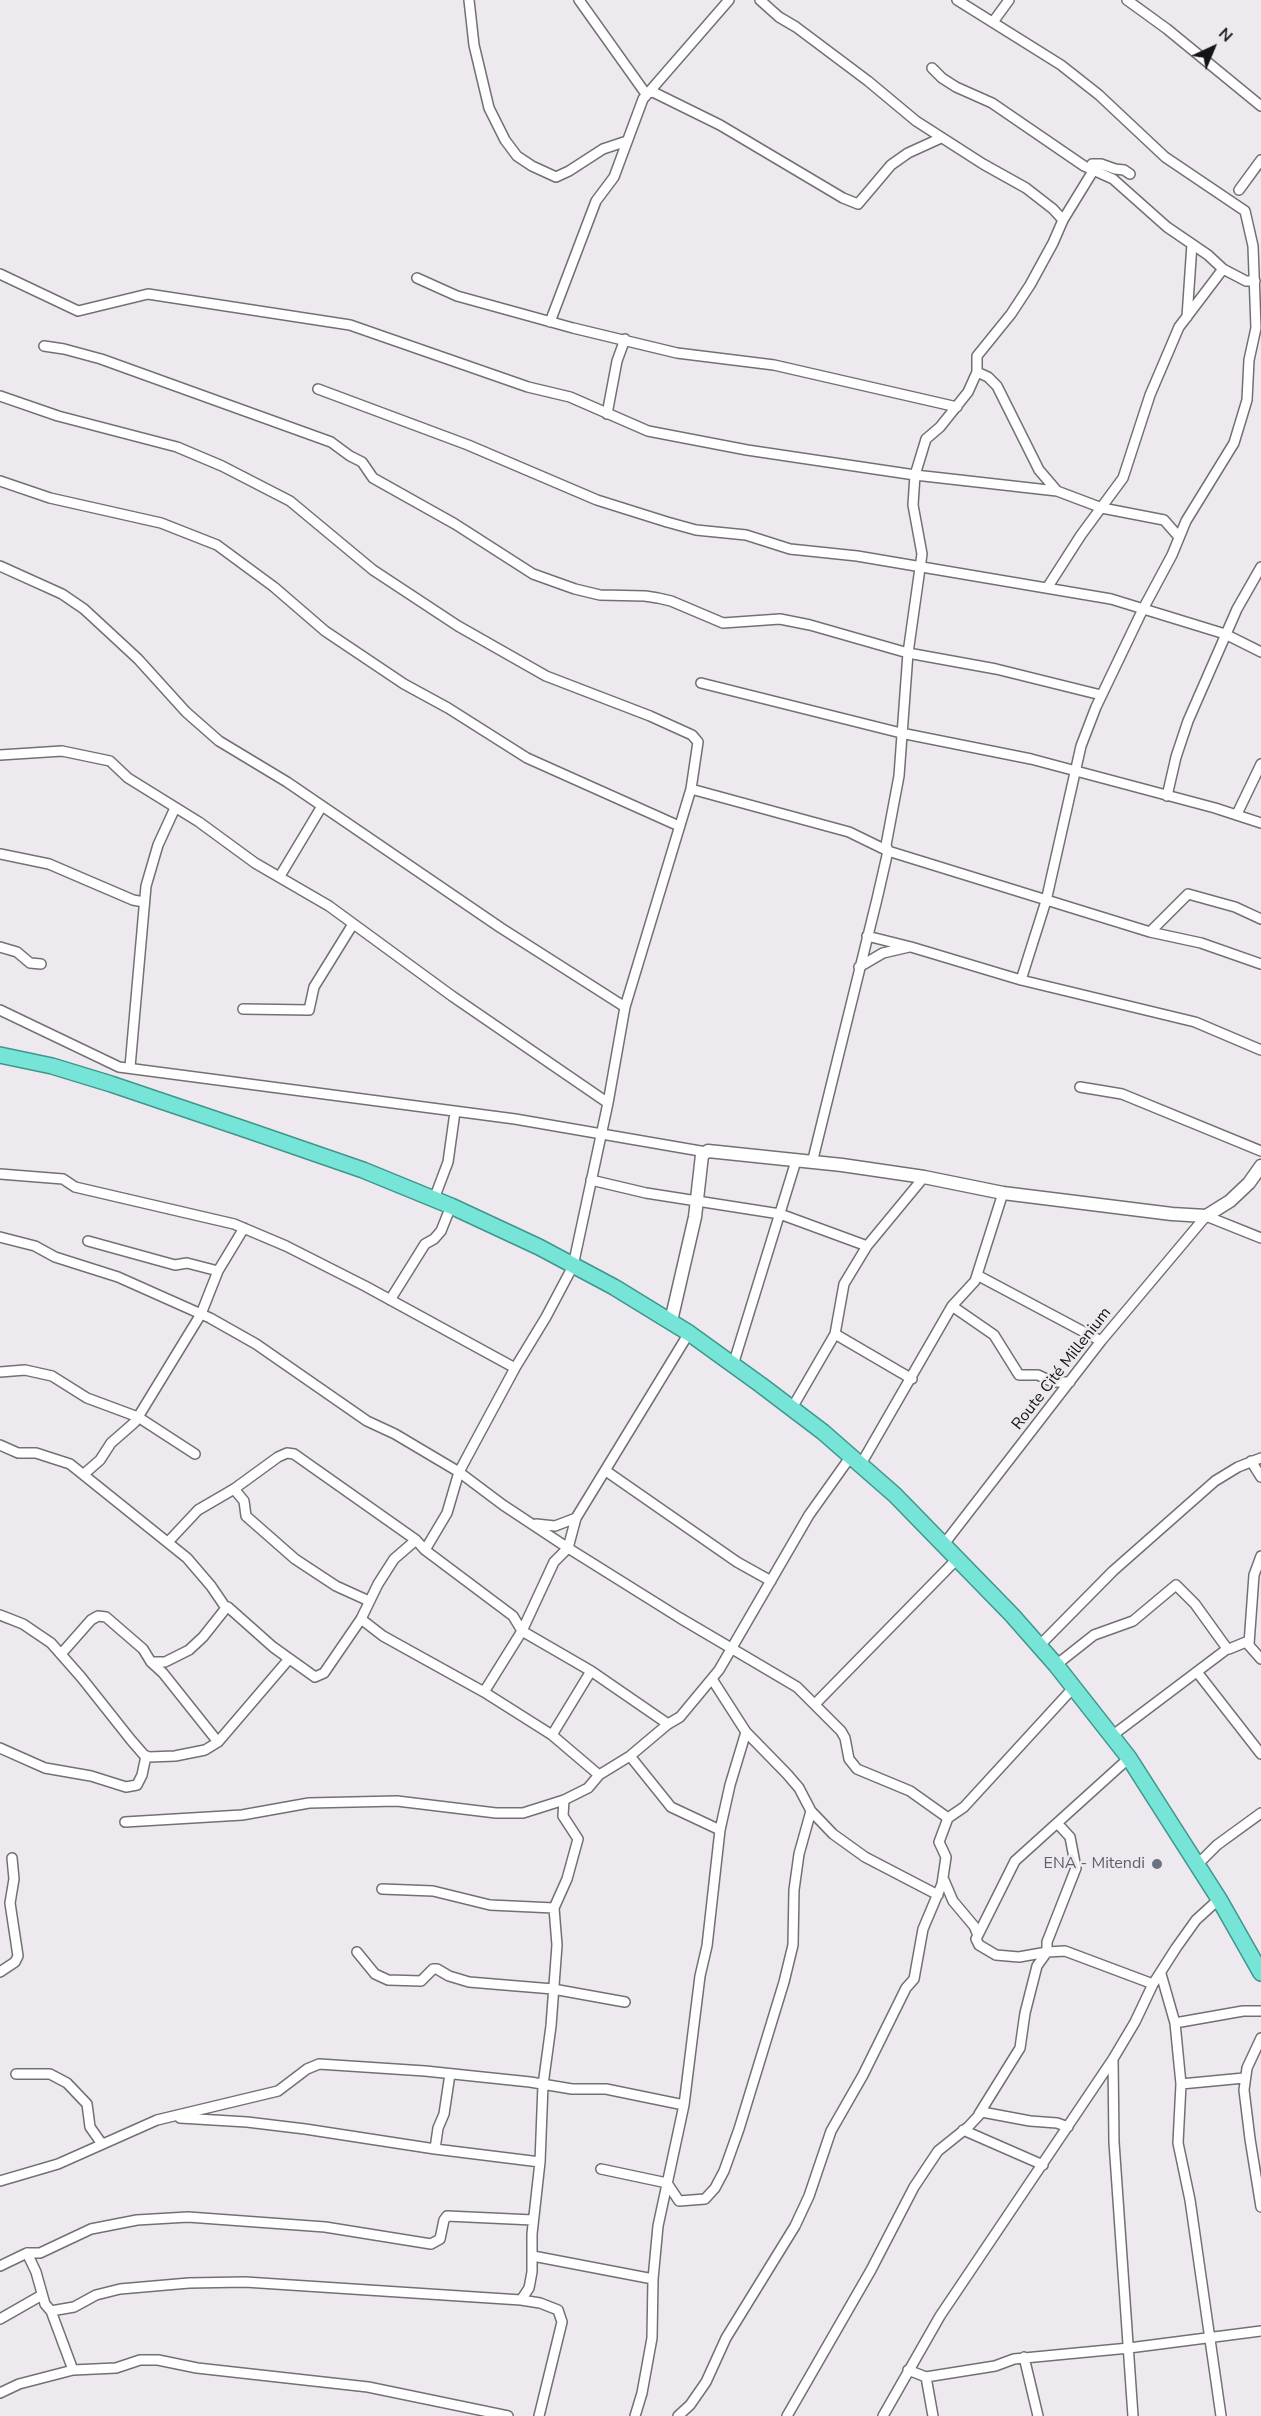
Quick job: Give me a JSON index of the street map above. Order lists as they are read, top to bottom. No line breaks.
{"streets":{"street":["Route Cité Millenium"]},"places":["ENA - Mitendi"],"north":"top right"}
